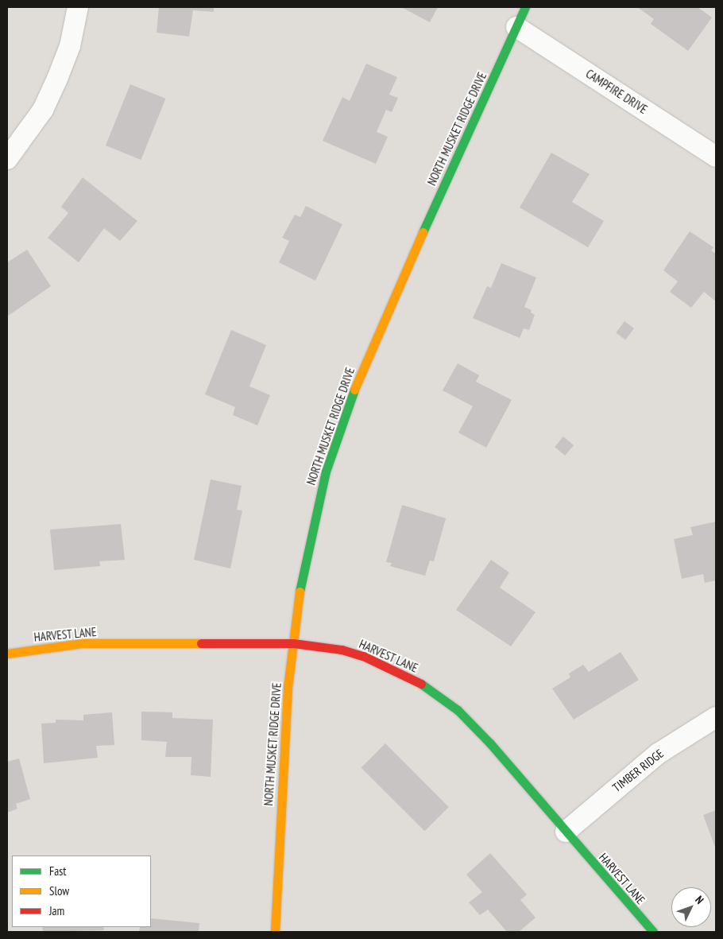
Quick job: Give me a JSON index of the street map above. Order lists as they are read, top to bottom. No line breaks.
{"streets":{"street":["CAMPFIRE DRIVE","NORTH MUSKET RIDGE DRIVE","HARVEST LANE","TIMBER RIDGE"]},"crossings":[["CAMPFIRE DRIVE","NORTH MUSKET RIDGE DRIVE"],["NORTH MUSKET RIDGE DRIVE","HARVEST LANE"],["HARVEST LANE","TIMBER RIDGE"]],"legend":["Fast","Slow","Jam"],"north":"top right"}
